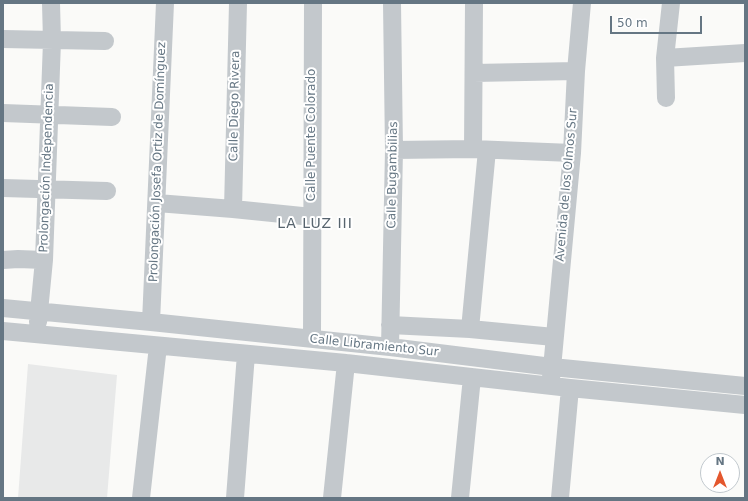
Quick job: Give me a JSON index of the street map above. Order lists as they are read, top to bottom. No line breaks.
{"streets":{"street":["Calle Diego Rivera","Calle Puente Colorado","Prolongación Josefa Ortiz de Domínguez","Prolongación Independencia","Calle Bugambilias","Avenida de los Olmos Sur","Calle Libramiento Sur"]},"crossings":[["Calle Puente Colorado","Calle Libramiento Sur"],["Prolongación Josefa Ortiz de Domínguez","Calle Libramiento Sur"],["Prolongación Independencia","Calle Libramiento Sur"],["Calle Bugambilias","Calle Libramiento Sur"],["Avenida de los Olmos Sur","Calle Libramiento Sur"]],"districts":["LA LUZ III"],"scale_bar":"50 m","north":"top"}
